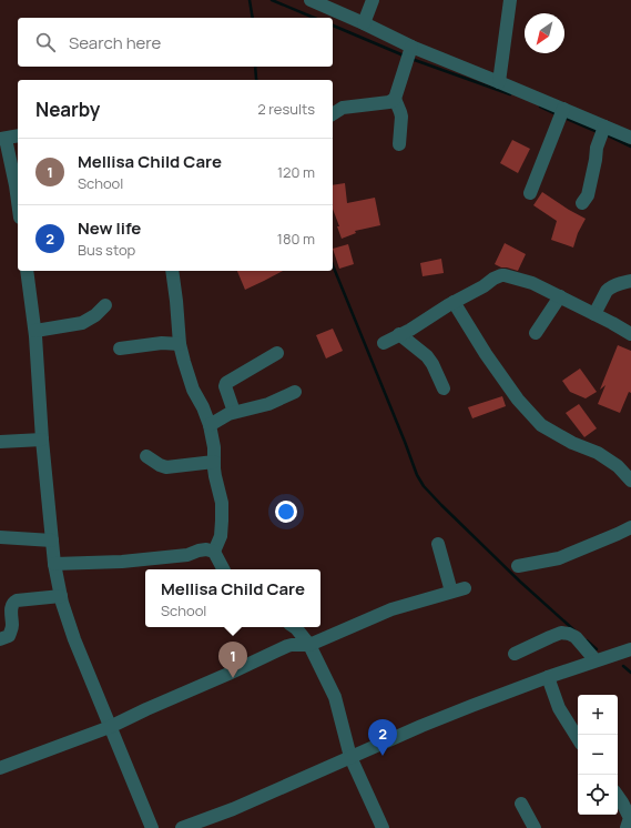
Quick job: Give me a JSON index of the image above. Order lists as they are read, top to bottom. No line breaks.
{"north":"bottom left","page":{"search":"Search here","heading":["Nearby","2 results"],"list":[{"mark":"1","name":"Mellisa Child Care","note":"School","value":"120 m"},{"mark":"2","name":"New life","note":"Bus stop","value":"180 m"}],"popup":["Mellisa Child Care","School"],"pins":["1","2"],"map_buttons":["+","−"]}}
